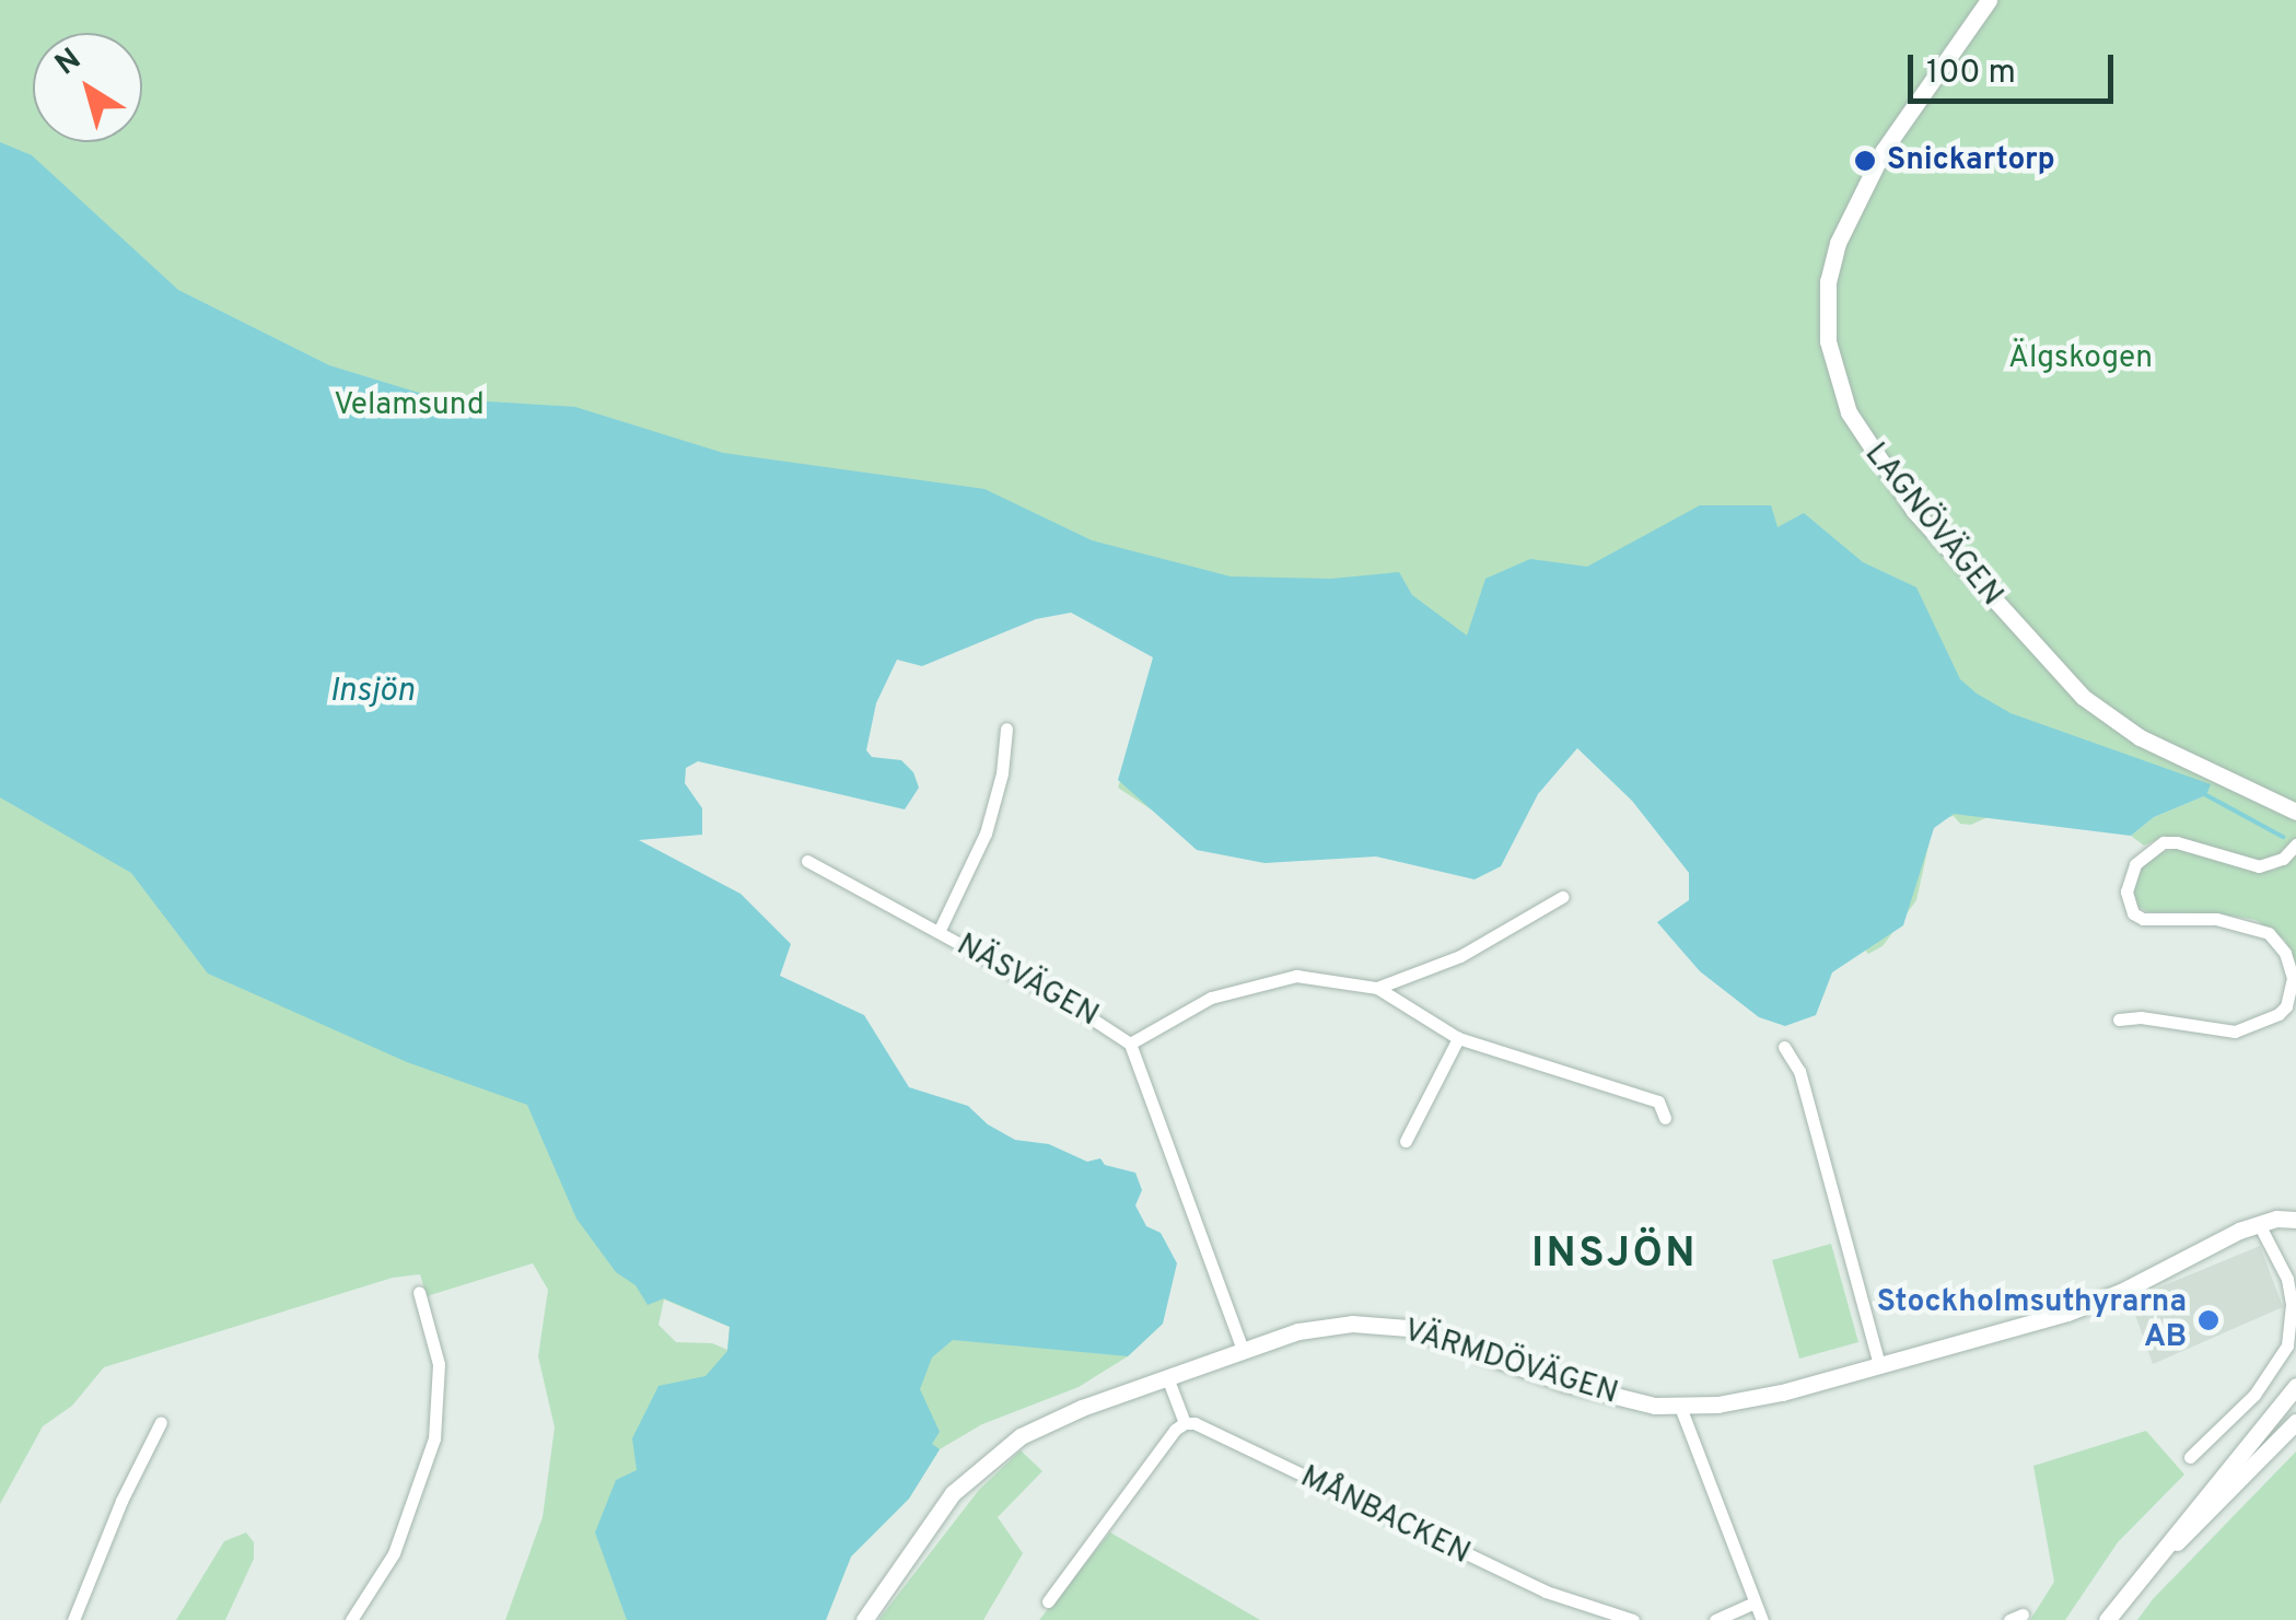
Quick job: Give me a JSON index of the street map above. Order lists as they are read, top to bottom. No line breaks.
{"streets":{"main road":["LAGNÖVÄGEN","VÄRMDÖVÄGEN"],"street":["NÄSVÄGEN","MÅNBACKEN"]},"crossings":[["NÄSVÄGEN","VÄRMDÖVÄGEN"]],"districts":["INSJÖN"],"water":["Insjön"],"parks":["Älgskogen","Velamsund"],"places":["Snickartorp","Stockholmsuthyrarna AB"],"scale_bar":"100 m","north":"top left"}
